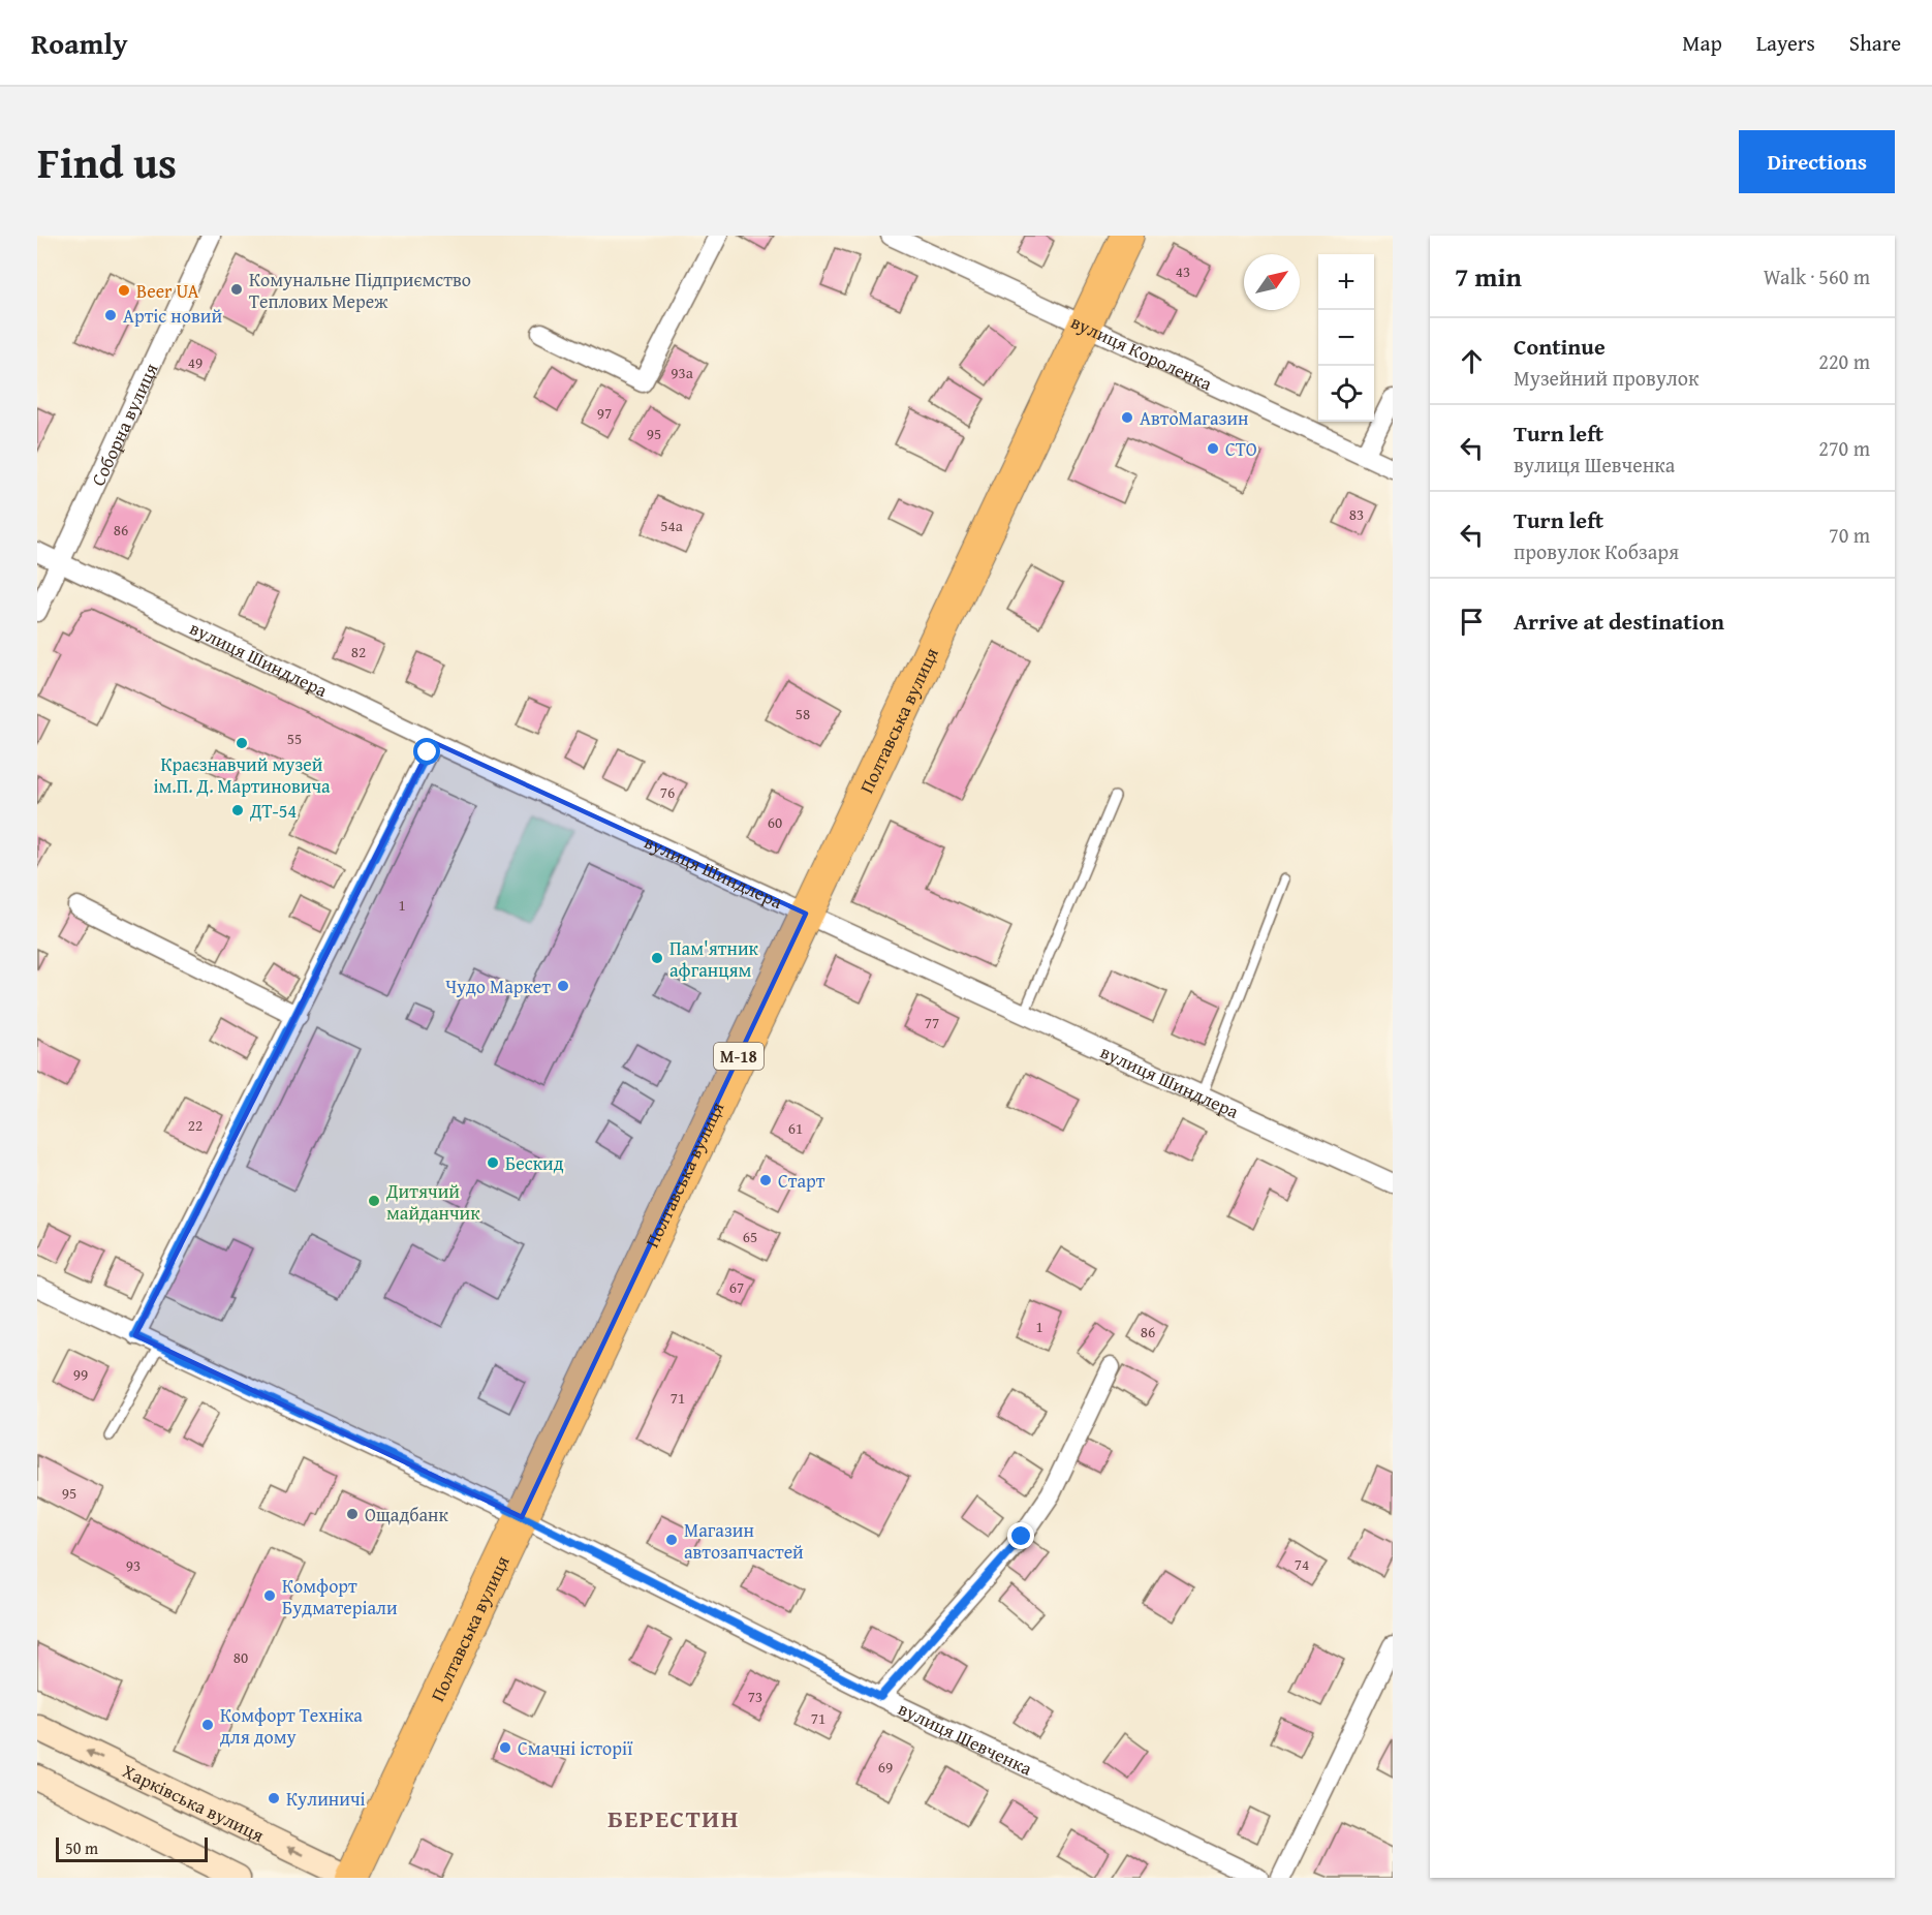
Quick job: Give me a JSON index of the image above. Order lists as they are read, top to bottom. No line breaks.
{"streets":{"highway":["Полтавська вулиця","М-18"],"street":["вулиця Короленка","Соборна вулиця","вулиця Шиндлера","вулиця Шевченка","Харківська вулиця"]},"crossings":[["вулиця Короленка","Полтавська вулиця"],["Соборна вулиця","вулиця Шиндлера"],["вулиця Шиндлера","Полтавська вулиця"],["Полтавська вулиця","вулиця Шевченка"],["Полтавська вулиця","Харківська вулиця"]],"districts":["БЕРЕСТИН"],"places":["Комунальне Підприємство Теплових Мереж","Beer UA","Артіс новий","АвтоМагазин","СТО","Краєзнавчий музей ім.П. Д. Мартиновича","ДТ-54","Пам'ятник афганцям","Чудо Маркет","Бескид","Старт","Дитячий майданчик","Ощадбанк","Магазин автозапчастей","Комфорт Будматеріали","Комфорт Техніка для дому","Смачні історії","Кулиничі"],"house_numbers":["43","49","93а","97","95","83","54а","86","82","58","55","76","60","1","77","22","61","65","67","1","86","99","71","95","74","93","80","73","71","69"],"scale_bar":"50 m","north":"top right","page":{"header":"Roamly","nav":["Map","Layers","Share"],"title":"Find us","buttons":"Directions","heading":["7 min","Walk · 560 m"],"map_buttons":["+","−"],"list":[["Continue","Музейний провулок","220 m"],["Turn left","вулиця Шевченка","270 m"],["Turn left","провулок Кобзаря","70 m"],"Arrive at destination"],"scale":"50 m"}}
